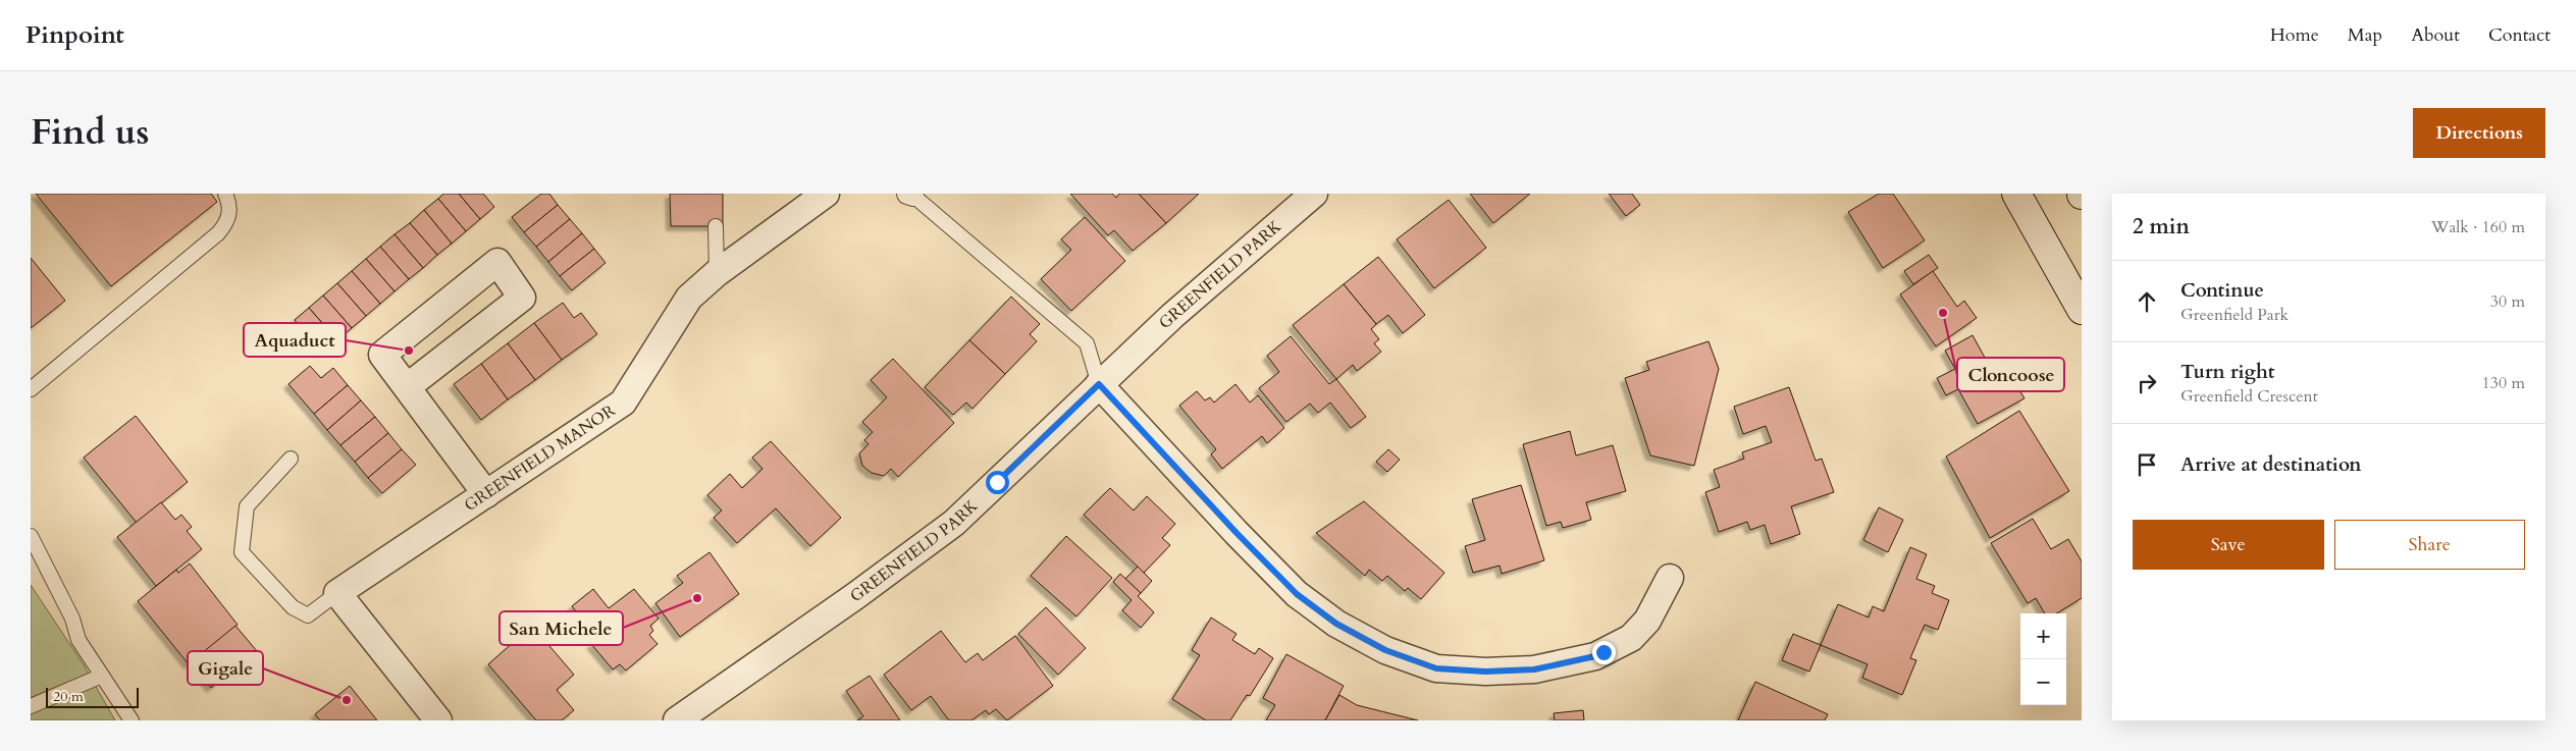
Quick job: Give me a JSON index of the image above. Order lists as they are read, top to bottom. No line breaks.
{"streets":{"street":["GREENFIELD PARK","GREENFIELD MANOR"]},"places":["Cloncoose","Aquaduct","San Michele","Gigale"],"scale_bar":"20 m","page":{"header":"Pinpoint","nav":["Home","Map","About","Contact"],"title":"Find us","buttons":["Directions",["Save","Share"]],"heading":["2 min","Walk · 160 m"],"list":[["Continue","Greenfield Park","30 m"],["Turn right","Greenfield Crescent","130 m"],"Arrive at destination"],"map_buttons":["+","−"],"scale":"20 m"}}
